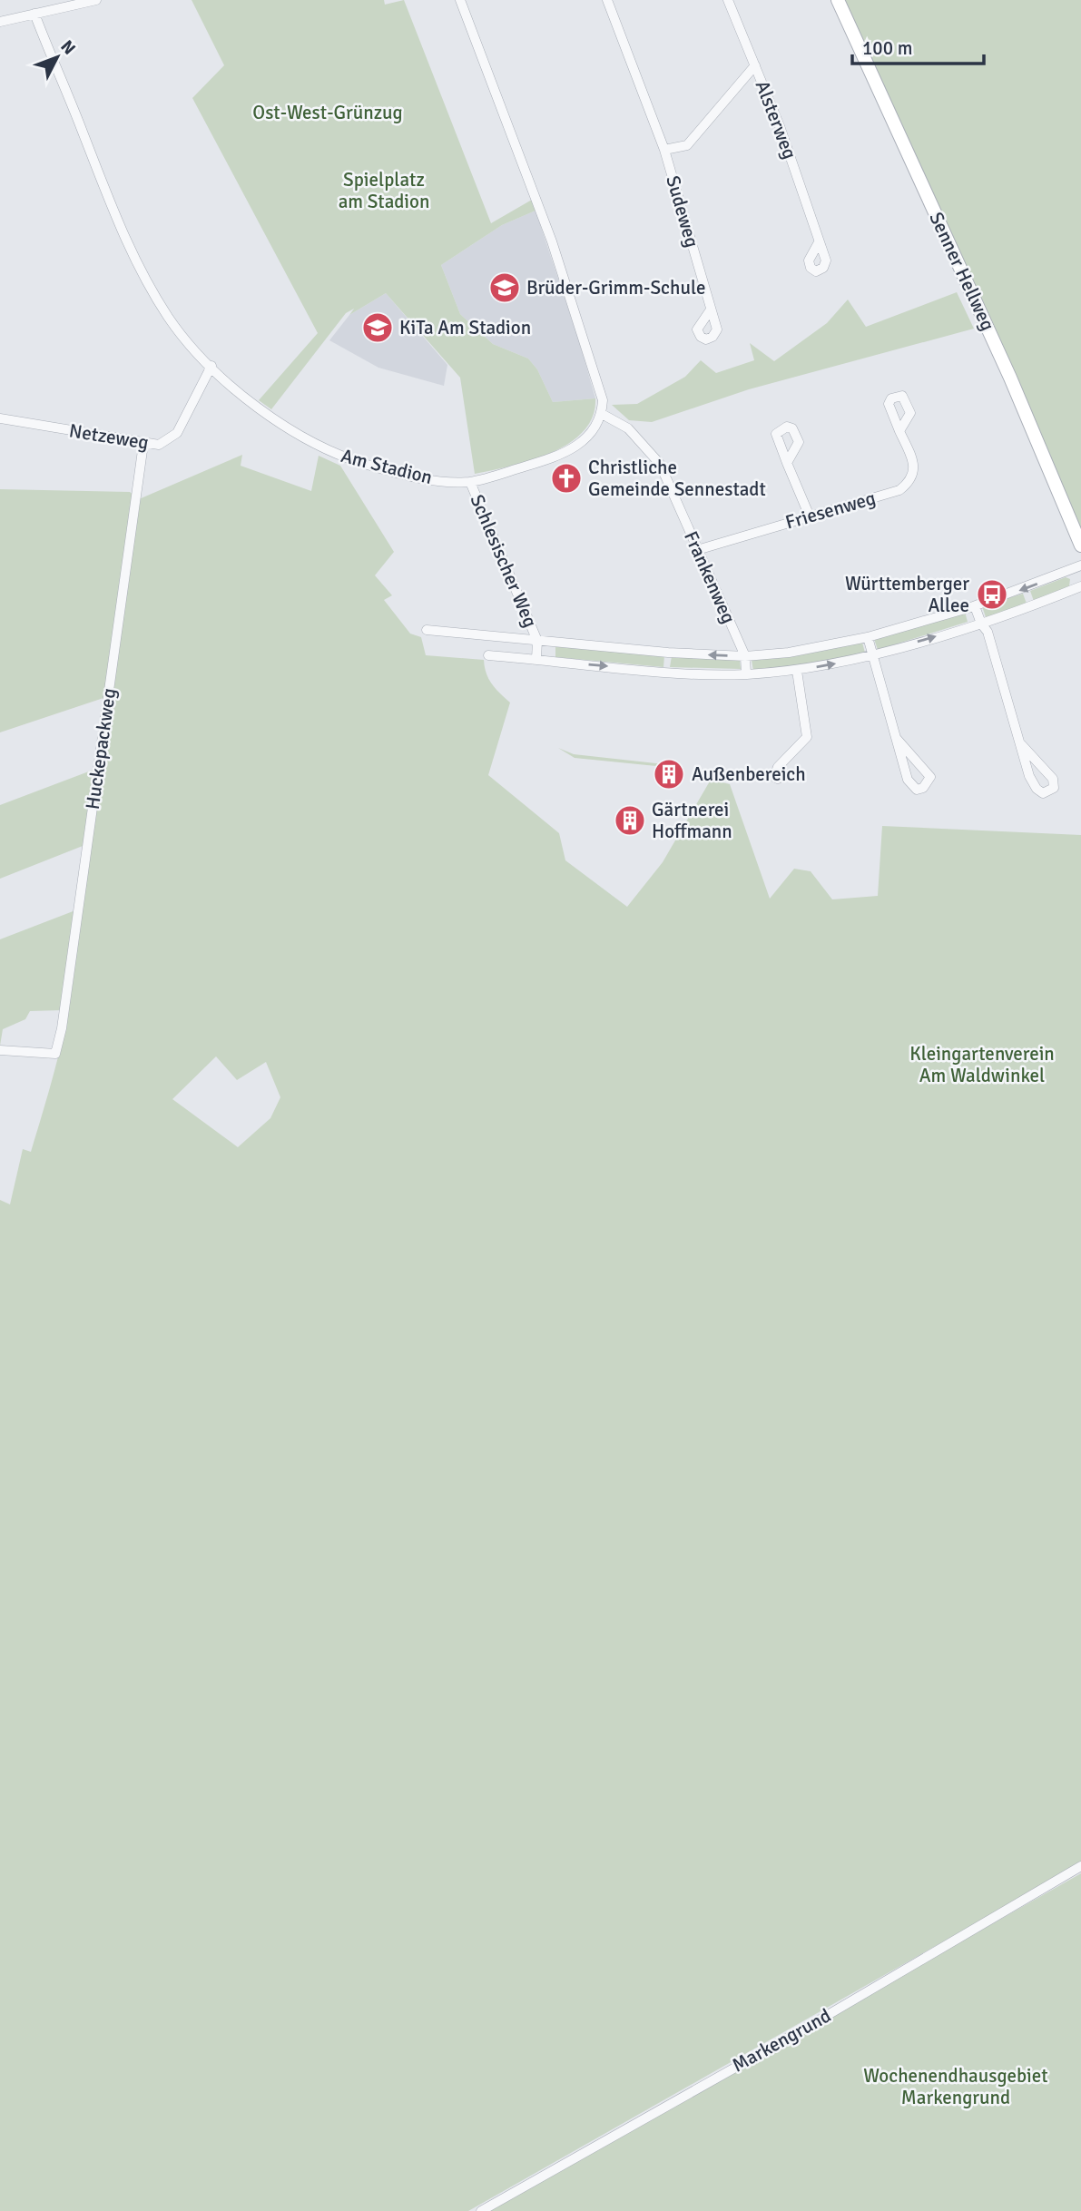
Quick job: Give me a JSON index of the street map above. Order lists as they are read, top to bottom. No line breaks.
{"streets":{"street":["Alsterweg","Sudeweg","Senner Hellweg","Netzeweg","Am Stadion","Friesenweg","Schlesischer Weg","Frankenweg","Huckepackweg","Markengrund"]},"crossings":[["Alsterweg","Sudeweg"],["Netzeweg","Am Stadion"],["Netzeweg","Huckepackweg"],["Am Stadion","Schlesischer Weg"],["Am Stadion","Frankenweg"],["Friesenweg","Frankenweg"]],"parks":["Ost-West-Grünzug","Spielplatz am Stadion","Kleingartenverein Am Waldwinkel","Wochenendhausgebiet Markengrund"],"places":{"school or university":["Brüder-Grimm-Schule","KiTa Am Stadion"],"church":["Christliche Gemeinde Sennestadt"],"bus stop":["Württemberger Allee"],"building":["Außenbereich","Gärtnerei Hoffmann"]},"scale_bar":"100 m","north":"top right"}
